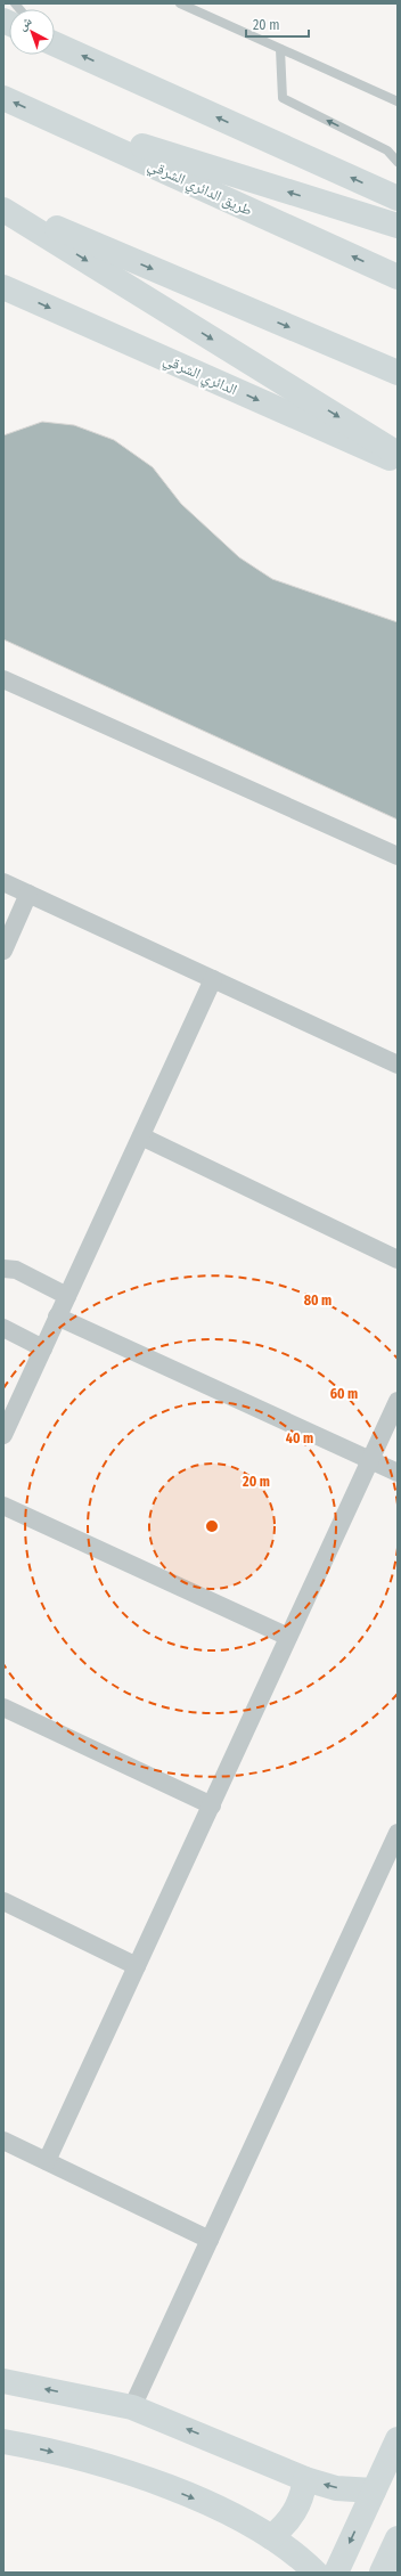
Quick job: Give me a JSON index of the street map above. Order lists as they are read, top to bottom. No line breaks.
{"streets":{"main road":["طريق الدائري الشرقي","الدائري الشرقي"]},"scale_bar":"20 m","north":"top left","rings":["80 m","60 m","40 m","20 m"]}
